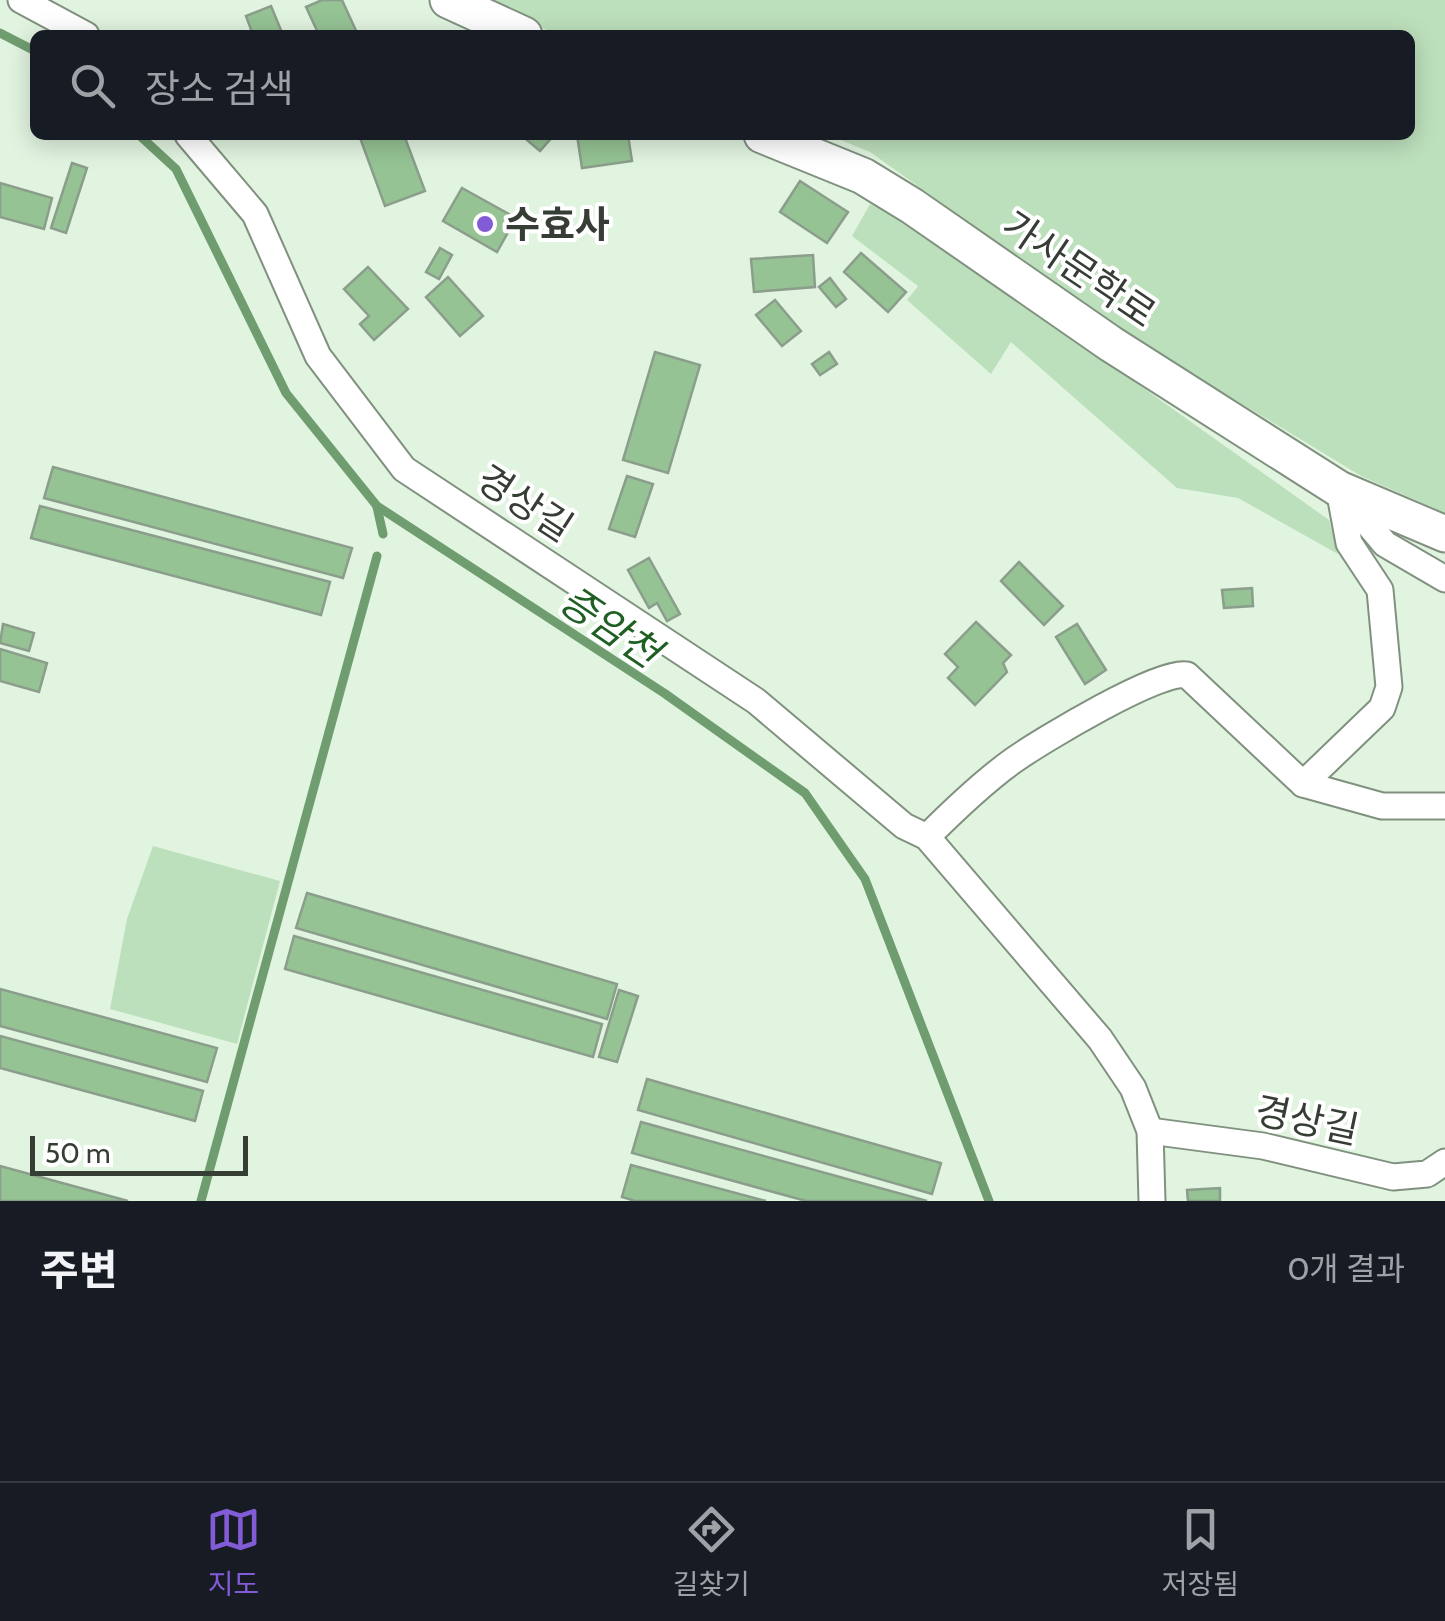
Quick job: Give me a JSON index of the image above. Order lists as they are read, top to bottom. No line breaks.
{"streets":{"main road":["가사문학로"],"street":["경상길"]},"water":["증암천"],"places":["수효사"],"scale_bar":"50 m","page":{"search":"장소 검색","scale":"50 m","heading":["주변","0개 결과"],"nav":["지도","길찾기","저장됨"]}}
